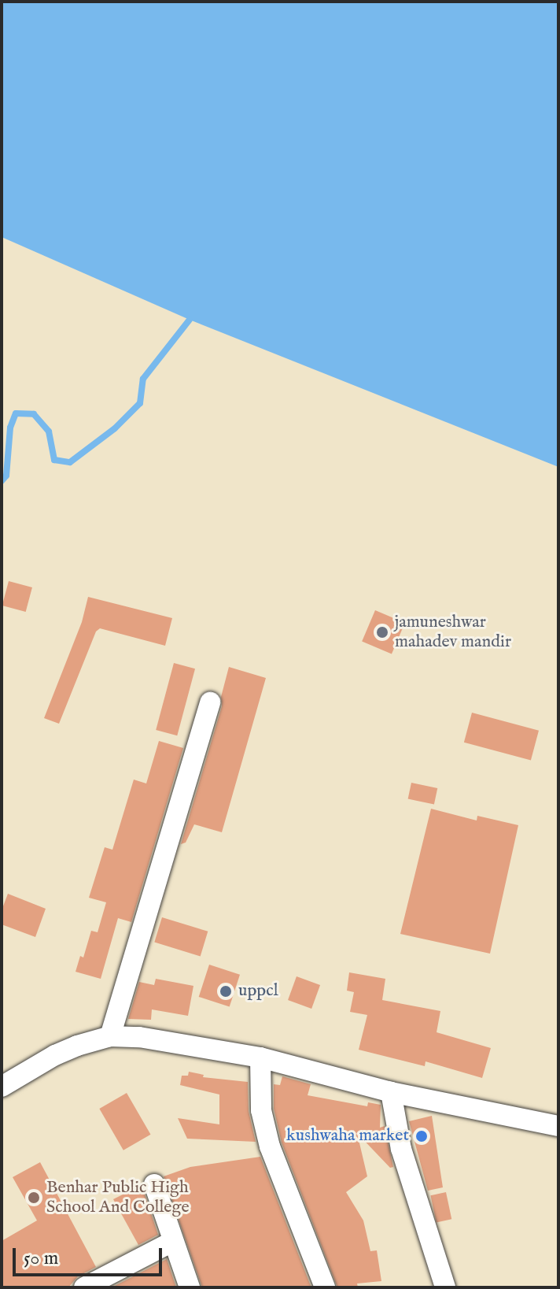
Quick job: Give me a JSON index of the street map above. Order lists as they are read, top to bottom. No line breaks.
{"places":["jamuneshwar mahadev mandir","uppcl","kushwaha market","Benhar Public High School And College"],"scale_bar":"50 m"}
